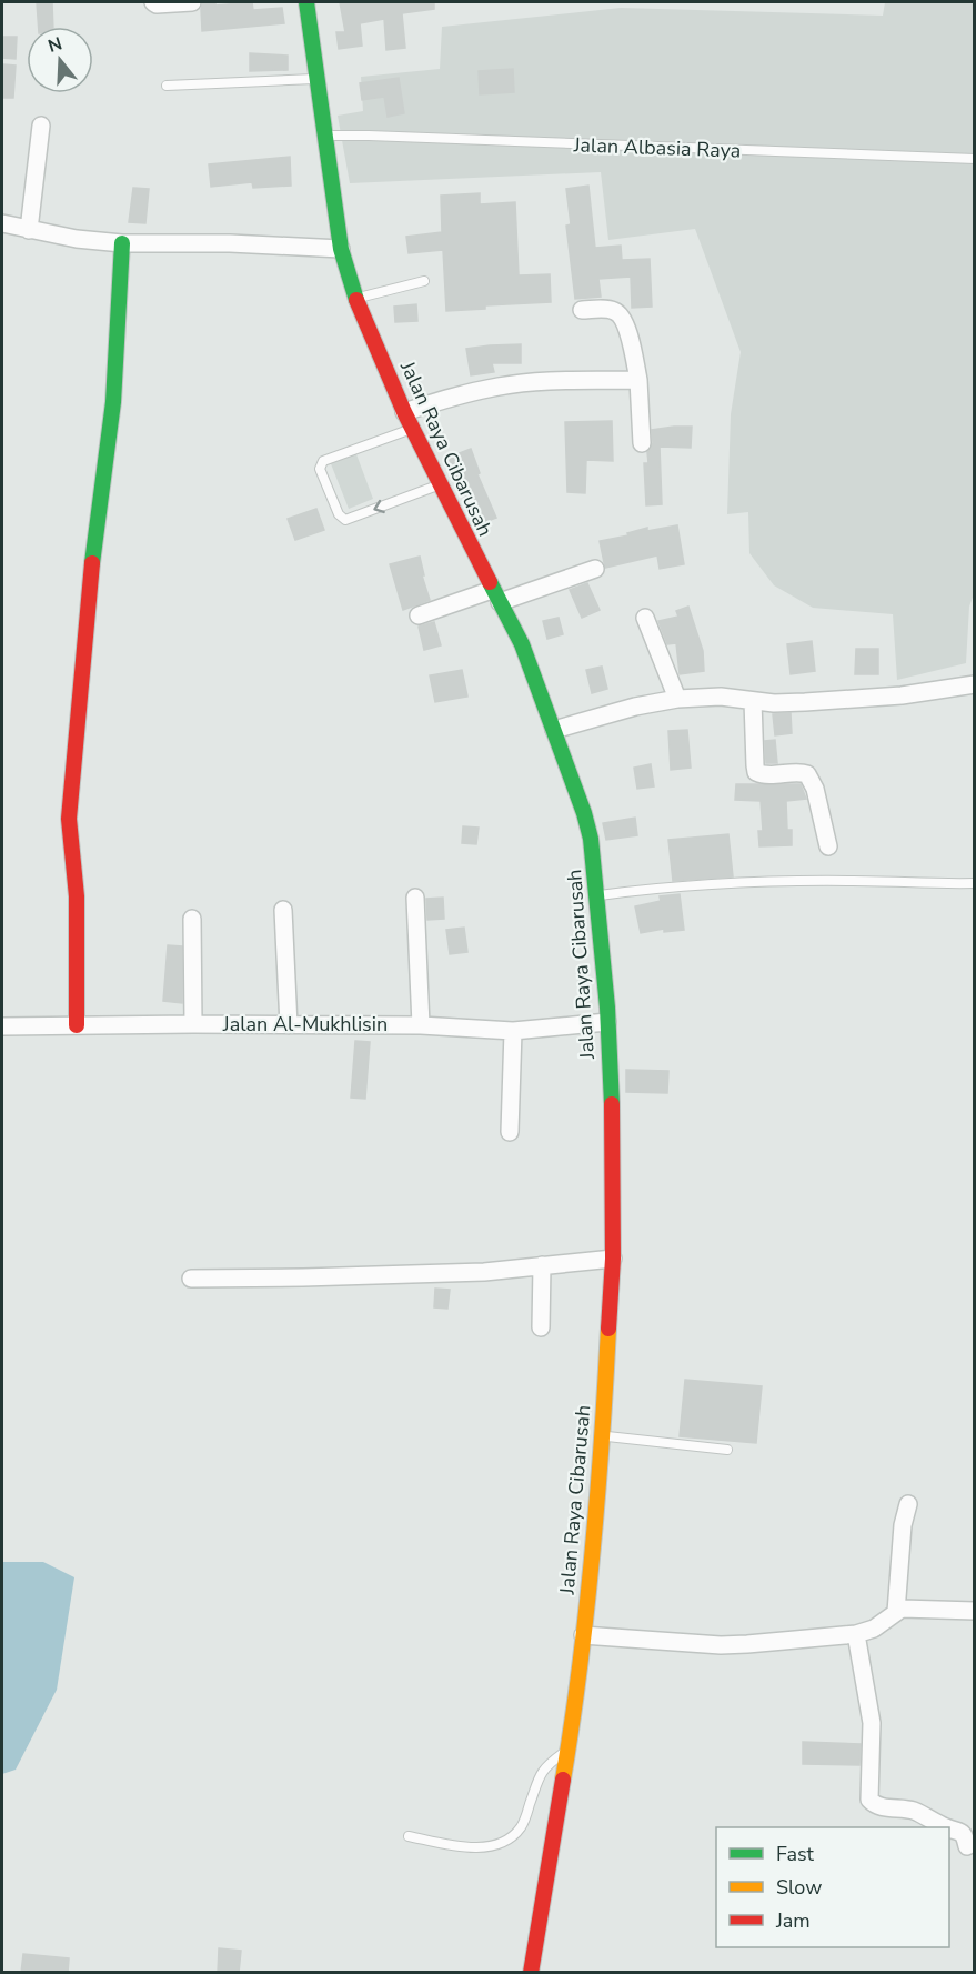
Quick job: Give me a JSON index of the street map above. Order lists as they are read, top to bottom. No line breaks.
{"streets":{"main road":["Jalan Raya Cibarusah"],"street":["Jalan Al-Mukhlisin"],"lane":["Jalan Albasia Raya"]},"crossings":[["Jalan Albasia Raya","Jalan Raya Cibarusah"],["Jalan Raya Cibarusah","Jalan Al-Mukhlisin"]],"legend":["Fast","Slow","Jam"],"north":"top"}
